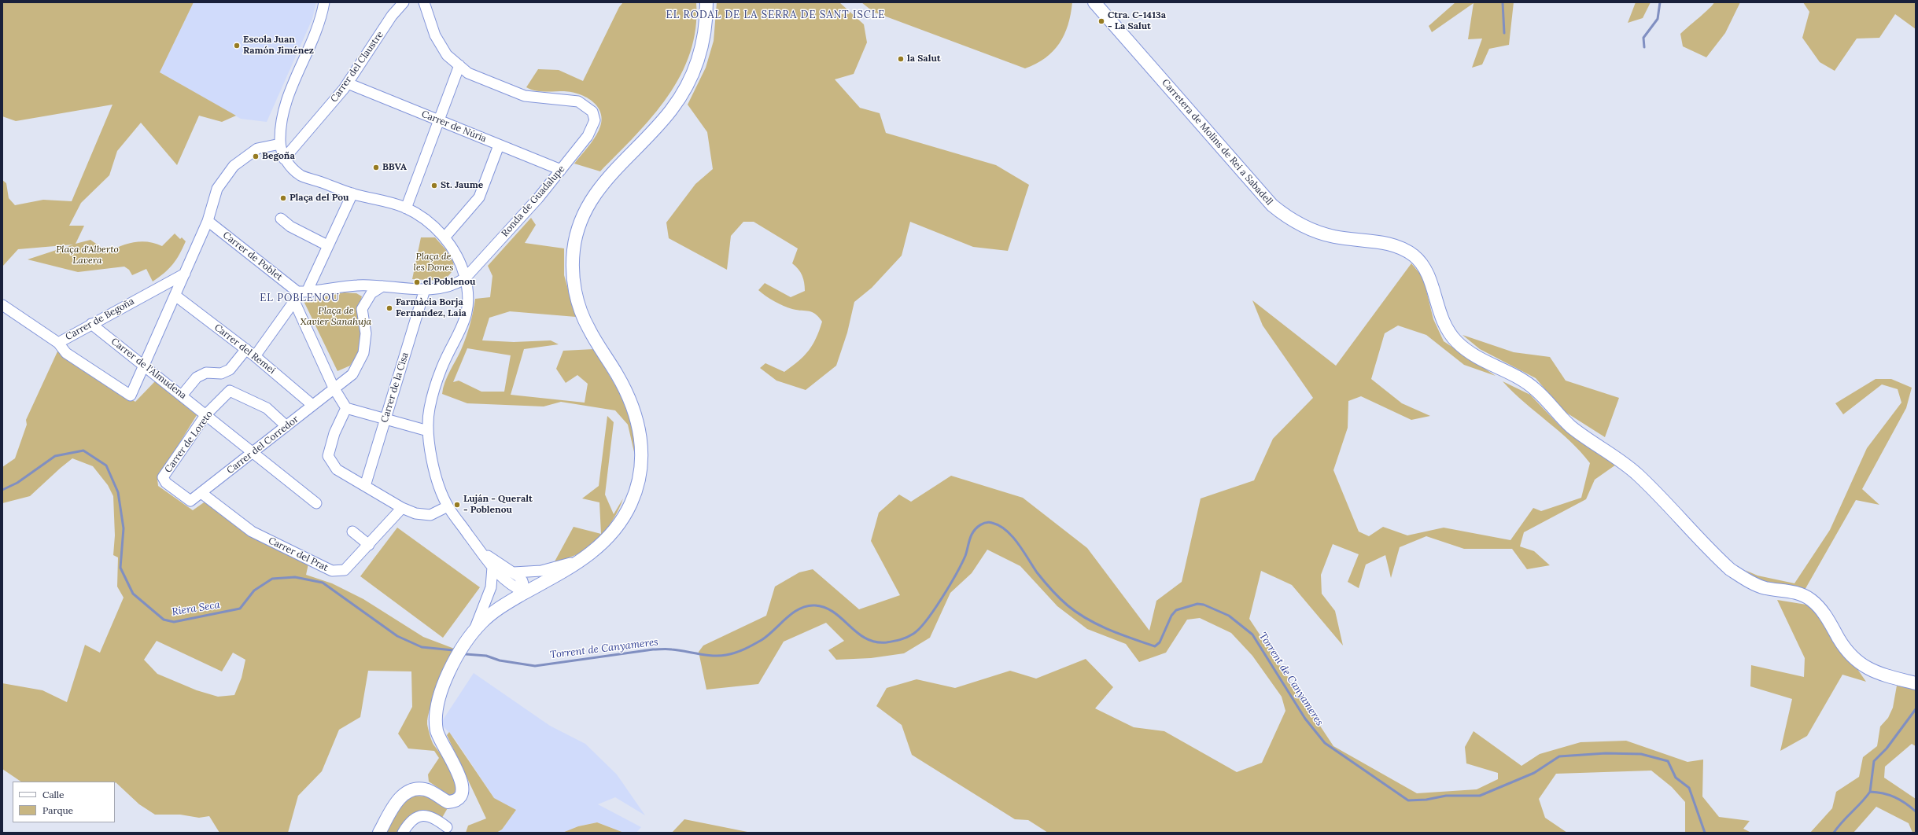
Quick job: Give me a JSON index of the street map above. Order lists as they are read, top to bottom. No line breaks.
{"streets":{"main road":["Carretera de Molins de Rei a Sabadell"],"street":["Carrer del Claustre","Carrer de Núria","Ronda de Guadalupe","Carrer de Poblet","Carrer de Begoña","Carrer del Remei","Carrer de l'Almudena","Carrer de la Cisa","Carrer de Loreto","Carrer del Corredor","Carrer del Prat"]},"crossings":[["Carrer del Claustre","Carrer de Núria"],["Carrer de Núria","Ronda de Guadalupe"],["Carrer de Begoña","Carrer de l'Almudena"],["Carrer del Remei","Carrer del Corredor"],["Carrer de l'Almudena","Carrer de Loreto"],["Carrer de l'Almudena","Carrer del Corredor"],["Carrer de Loreto","Carrer del Corredor"],["Carrer del Corredor","Carrer del Prat"]],"districts":["EL RODAL DE LA SERRA DE SANT ISCLE","EL POBLENOU"],"water":["Riera Seca","Torrent de Canyameres"],"parks":["Plaça d'Alberto Lavera","Plaça de les Dones","Plaça de Xavier Sanahuja"],"places":["Ctra. C-1413a - La Salut","Escola Juan Ramón Jiménez","la Salut","Begoña","BBVA","St. Jaume","Plaça del Pou","el Poblenou","Farmàcia Borja Fernandez, Laia","Luján - Queralt - Poblenou"],"legend":["Calle","Parque"]}
